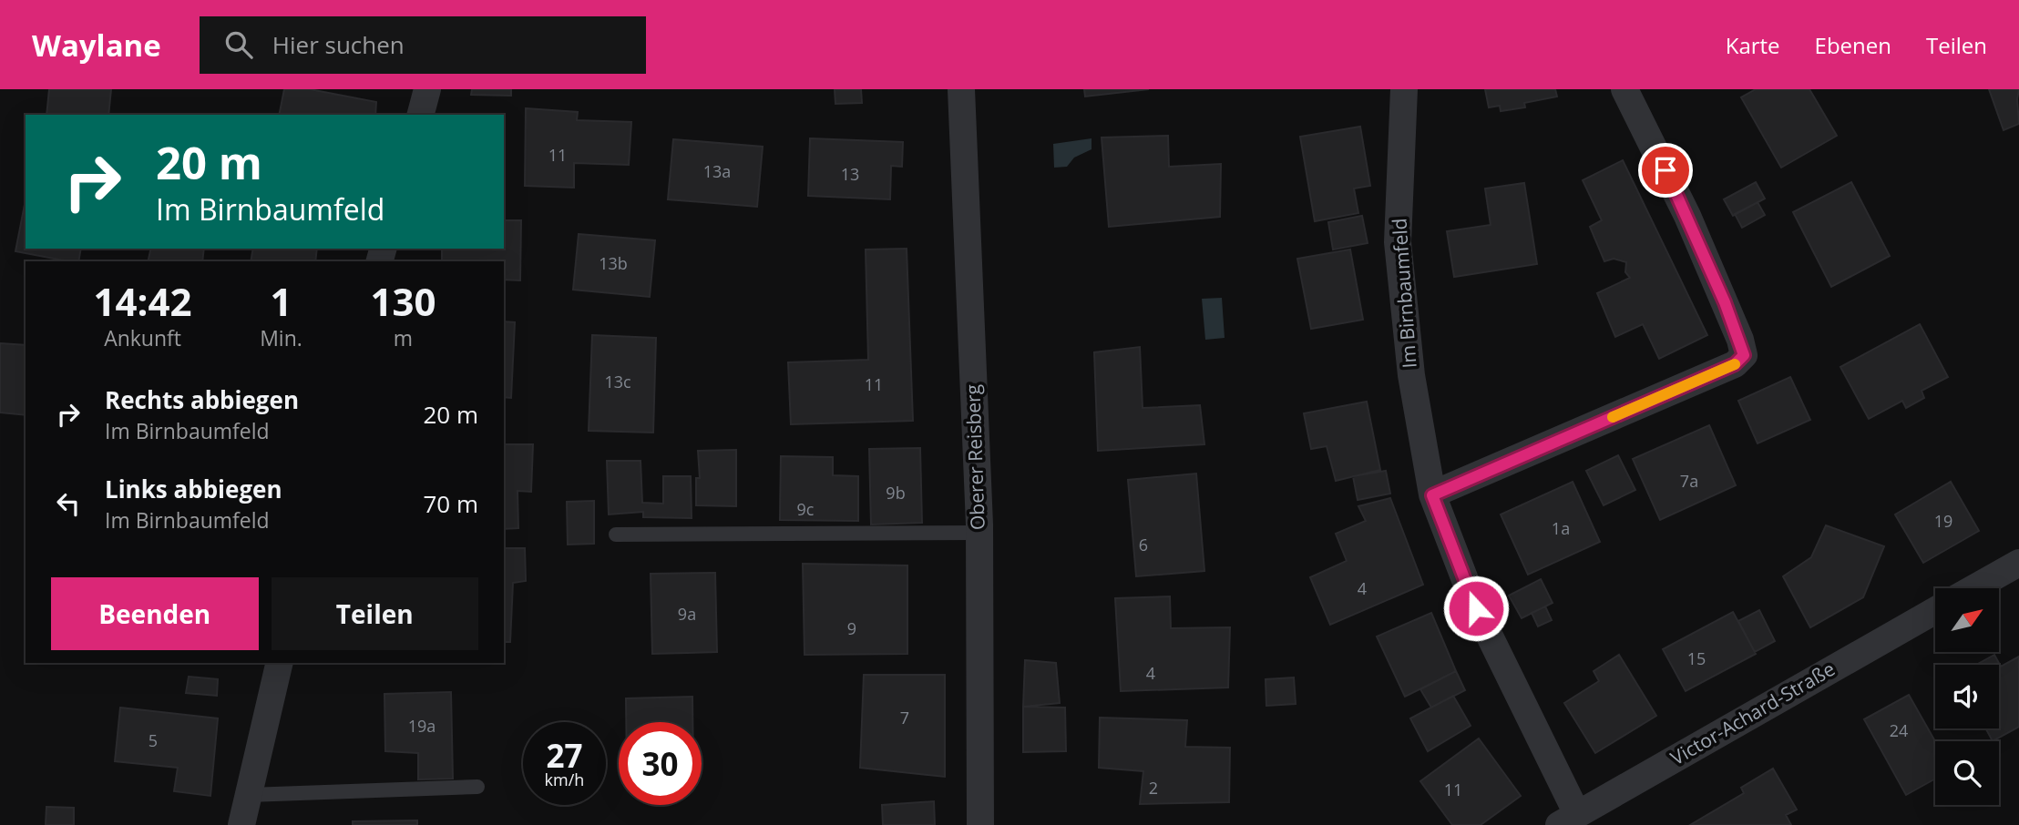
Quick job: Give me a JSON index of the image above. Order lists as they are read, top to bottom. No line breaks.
{"streets":{"street":["Im Birnbaumfeld","Oberer Reisberg","Victor-Achard-Straße"]},"crossings":[["Im Birnbaumfeld","Victor-Achard-Straße"]],"house_numbers":["11","13a","13","13b","13c","11","7a","9b","9c","19","1a","6","4","9a","9","15","4","7","19a","24","5","2","11"],"north":"top right","page":{"header":"Waylane","search":"Hier suchen","nav":["Karte","Ebenen","Teilen"],"turn":["20 m","Im Birnbaumfeld"],"eta":["14:42","Ankunft","1","Min.","130","m"],"list":[{"name":"Rechts abbiegen","note":"Im Birnbaumfeld","value":"20 m"},{"name":"Links abbiegen","note":"Im Birnbaumfeld","value":"70 m"}],"buttons":["Beenden","Teilen"],"speed":"27 km/h","limit":"30"}}
